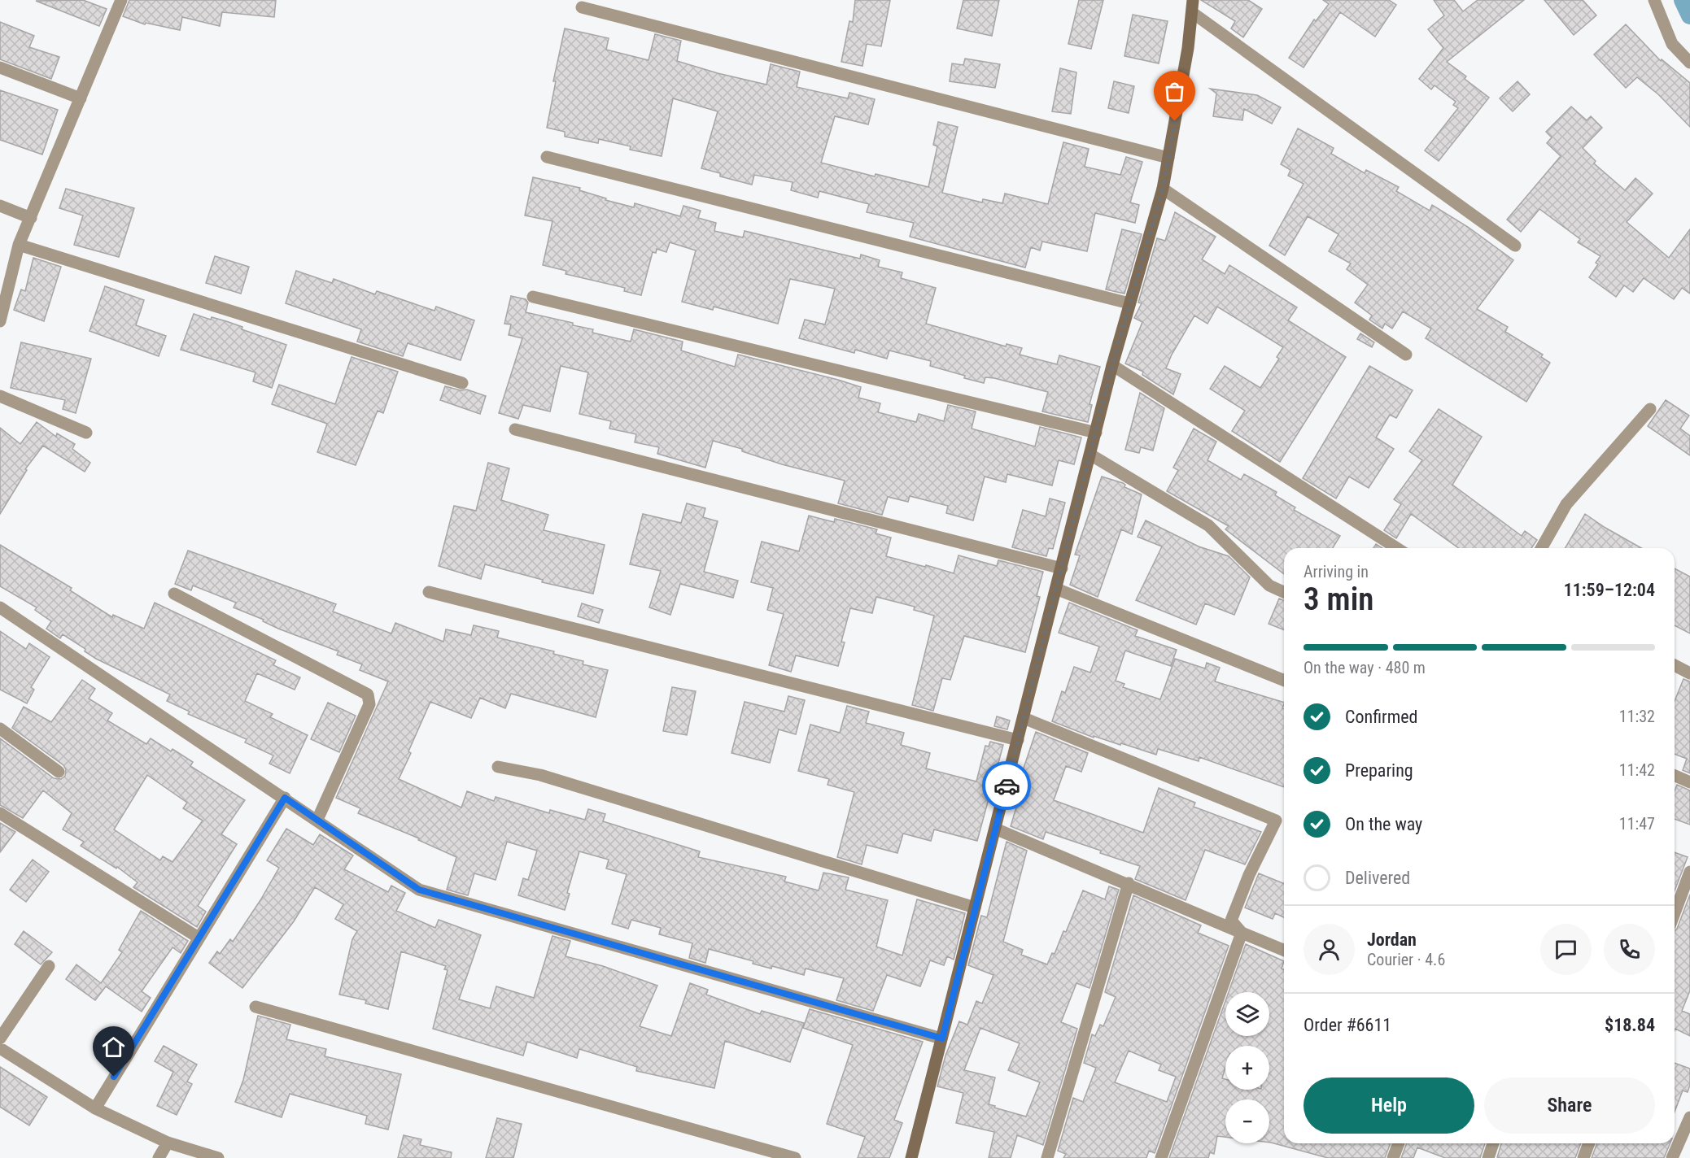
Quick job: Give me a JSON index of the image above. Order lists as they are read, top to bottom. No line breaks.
{"page":{"heading":["3 min","Arriving in","11:59–12:04"],"panel":["Jordan","Courier · 4.6","Order #6611","$18.84"],"bar":"On the way · 480 m","list":[["Confirmed","11:32"],["Preparing","11:42"],["On the way","11:47"],"Delivered"],"map_buttons":["+","−"],"buttons":["Help","Share"]}}
